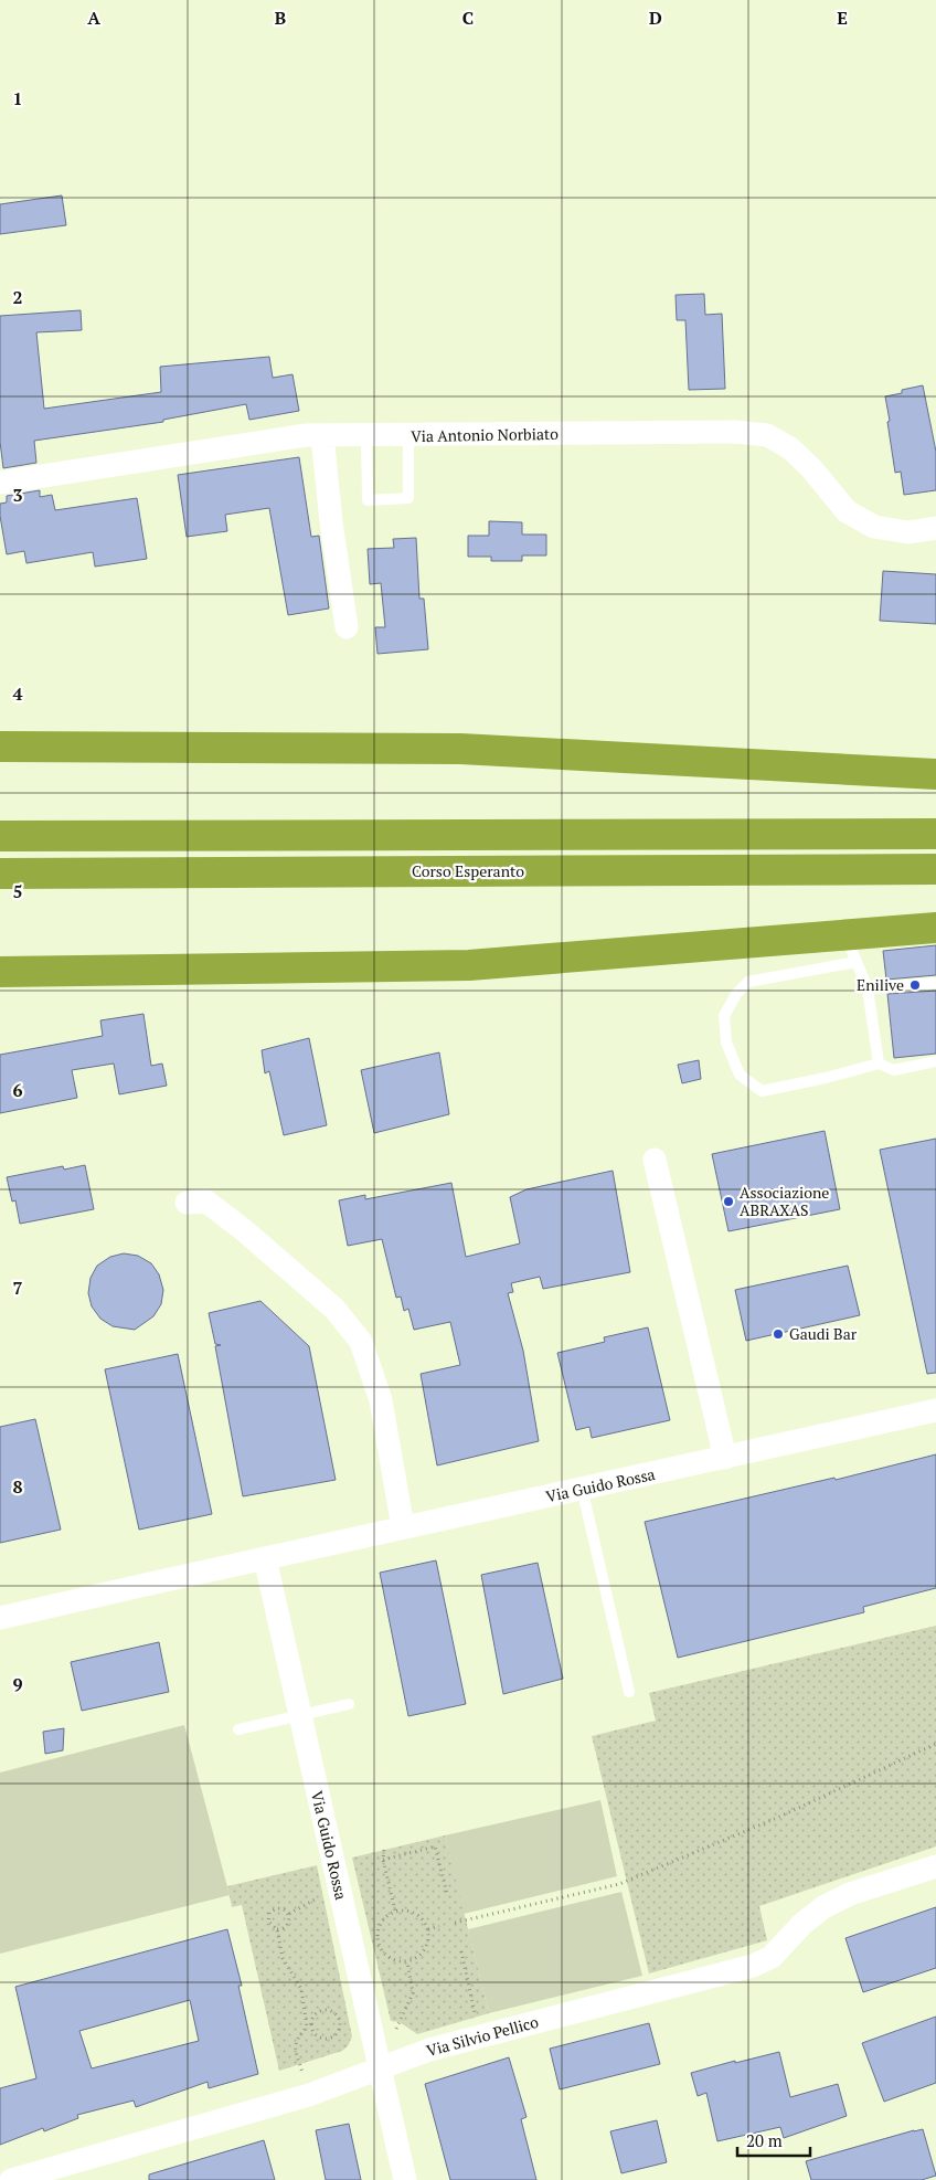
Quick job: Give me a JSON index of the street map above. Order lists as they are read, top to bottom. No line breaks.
{"streets":{"highway":["Corso Esperanto"],"street":["Via Antonio Norbiato","Via Guido Rossa","Via Silvio Pellico"]},"crossings":[["Via Guido Rossa","Via Silvio Pellico"]],"places":["Enilive","Associazione ABRAXAS","Gaudi Bar"],"scale_bar":"20 m","grid":{"columns":["A","B","C","D","E"],"rows":["1","2","3","4","5","6","7","8","9"]}}
